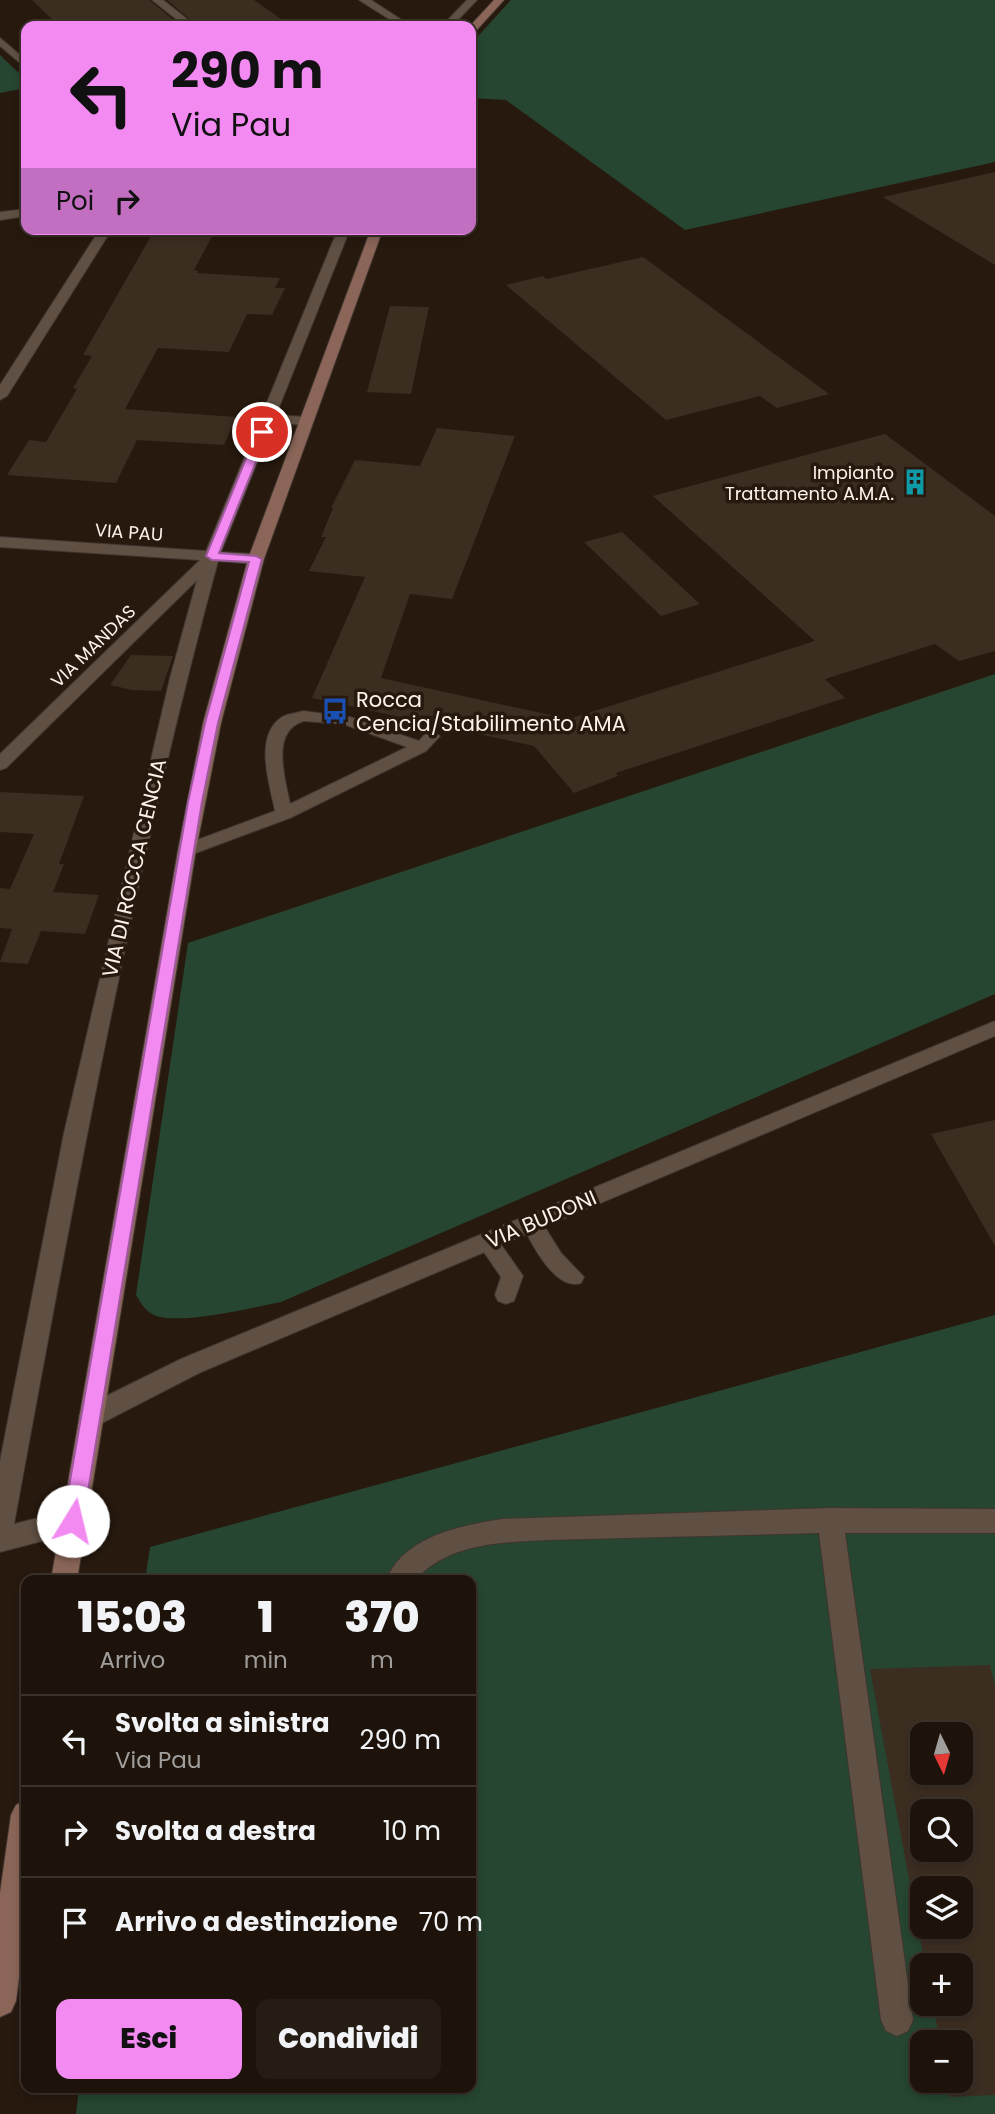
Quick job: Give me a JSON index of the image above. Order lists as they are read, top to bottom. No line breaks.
{"streets":{"main road":["VIA DI ROCCA CENCIA"],"street":["VIA PAU","VIA MANDAS","VIA BUDONI"]},"crossings":[["VIA PAU","VIA MANDAS"],["VIA PAU","VIA DI ROCCA CENCIA"],["VIA MANDAS","VIA DI ROCCA CENCIA"],["VIA DI ROCCA CENCIA","VIA BUDONI"]],"places":{"building":["Impianto Trattamento A.M.A."],"bus stop":["Rocca Cencia/Stabilimento AMA"]},"north":"bottom","page":{"turn":["290 m","Via Pau"],"then":"Poi","eta":["15:03","Arrivo","1","min","370","m"],"list":[{"name":"Svolta a sinistra","note":"Via Pau","value":"290 m"},{"name":"Svolta a destra","value":"10 m"},{"name":"Arrivo a destinazione","value":"70 m"}],"map_buttons":["+","−"],"buttons":["Esci","Condividi"]}}
